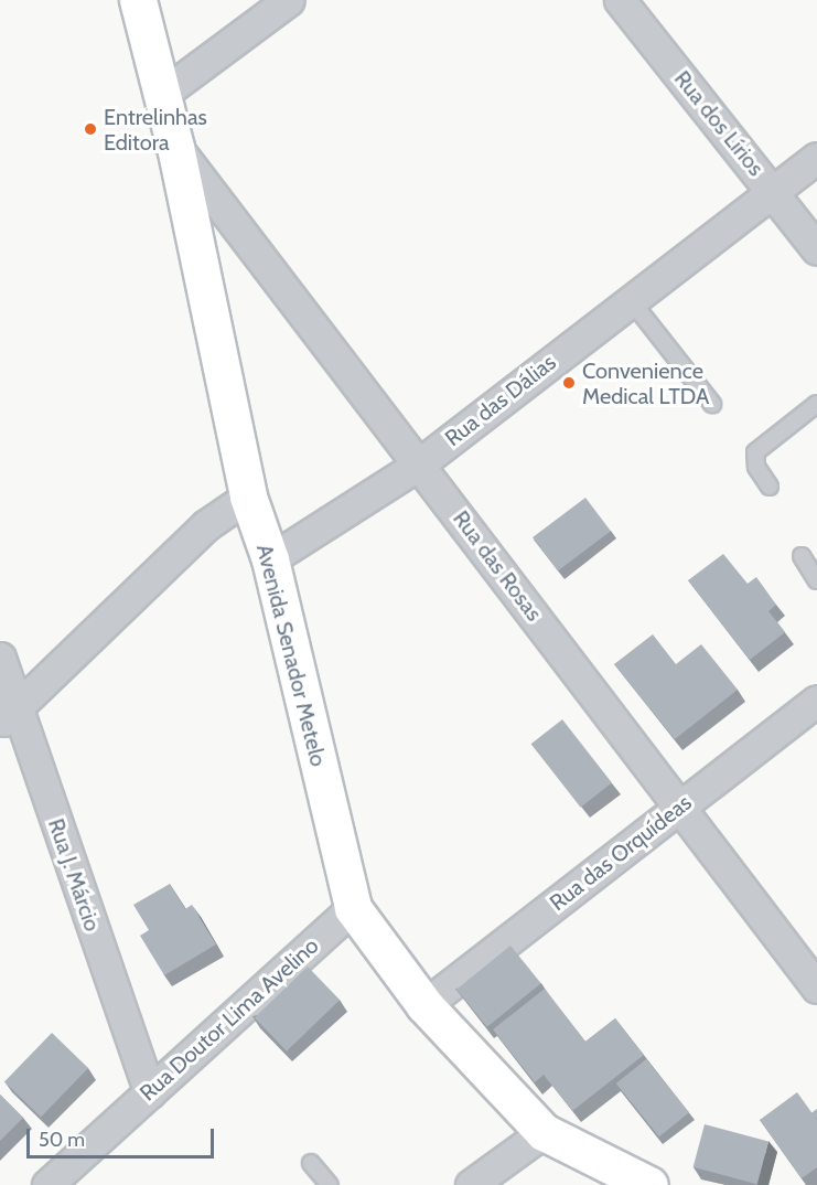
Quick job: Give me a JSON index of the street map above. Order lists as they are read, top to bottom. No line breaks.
{"streets":{"street":["Rua dos Lírios","Rua das Dálias","Rua das Rosas","Avenida Senador Metelo","Rua das Orquídeas","Rua J. Márcio","Rua Doutor Lima Avelino"]},"crossings":[["Rua dos Lírios","Rua das Dálias"],["Rua das Dálias","Rua das Rosas"],["Rua das Dálias","Avenida Senador Metelo"],["Rua das Rosas","Avenida Senador Metelo"],["Rua das Rosas","Rua das Orquídeas"],["Avenida Senador Metelo","Rua das Orquídeas"],["Avenida Senador Metelo","Rua Doutor Lima Avelino"],["Rua J. Márcio","Rua Doutor Lima Avelino"]],"places":["Entrelinhas Editora","Convenience Medical LTDA"],"scale_bar":"50 m"}
